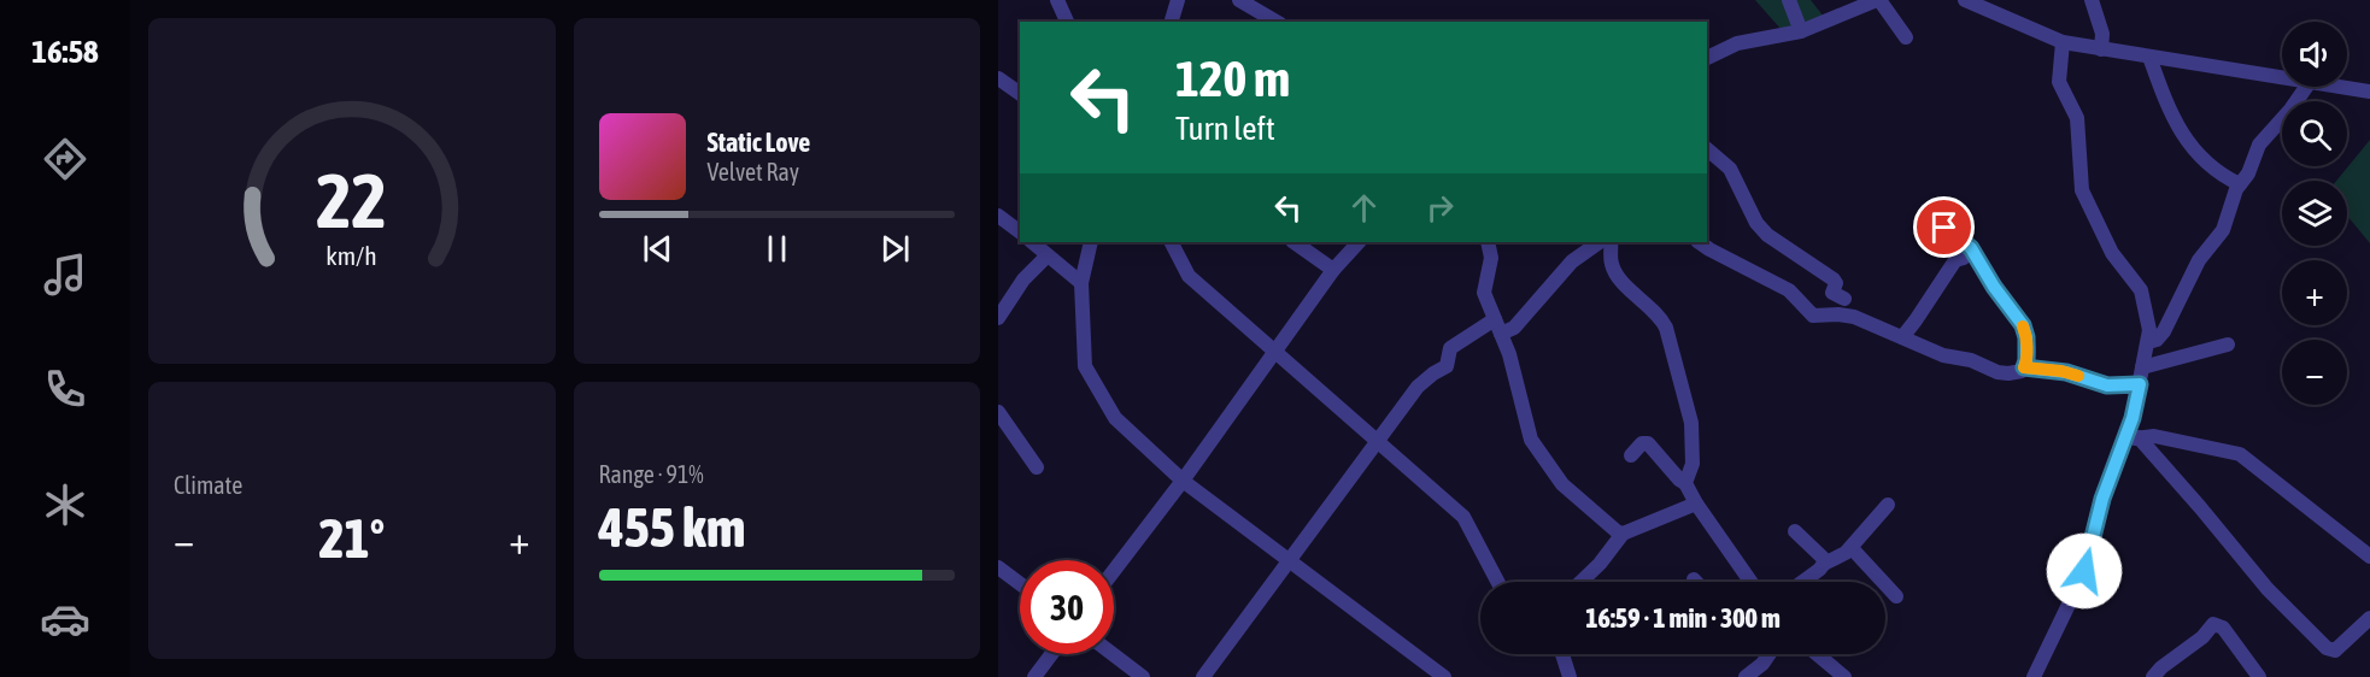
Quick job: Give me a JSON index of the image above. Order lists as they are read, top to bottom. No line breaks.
{"page":{"tabs":"16:58","map_buttons":["+","−"],"turn":["120 m","Turn left"],"song":["Static Love","Velvet Ray"],"tile":["Climate",["Range · 91%","455 km"]],"heat":["−","21°","+"],"limit":"30","trip":"16:59 · 1 min · 300 m","gauge":["22","km/h"]}}
